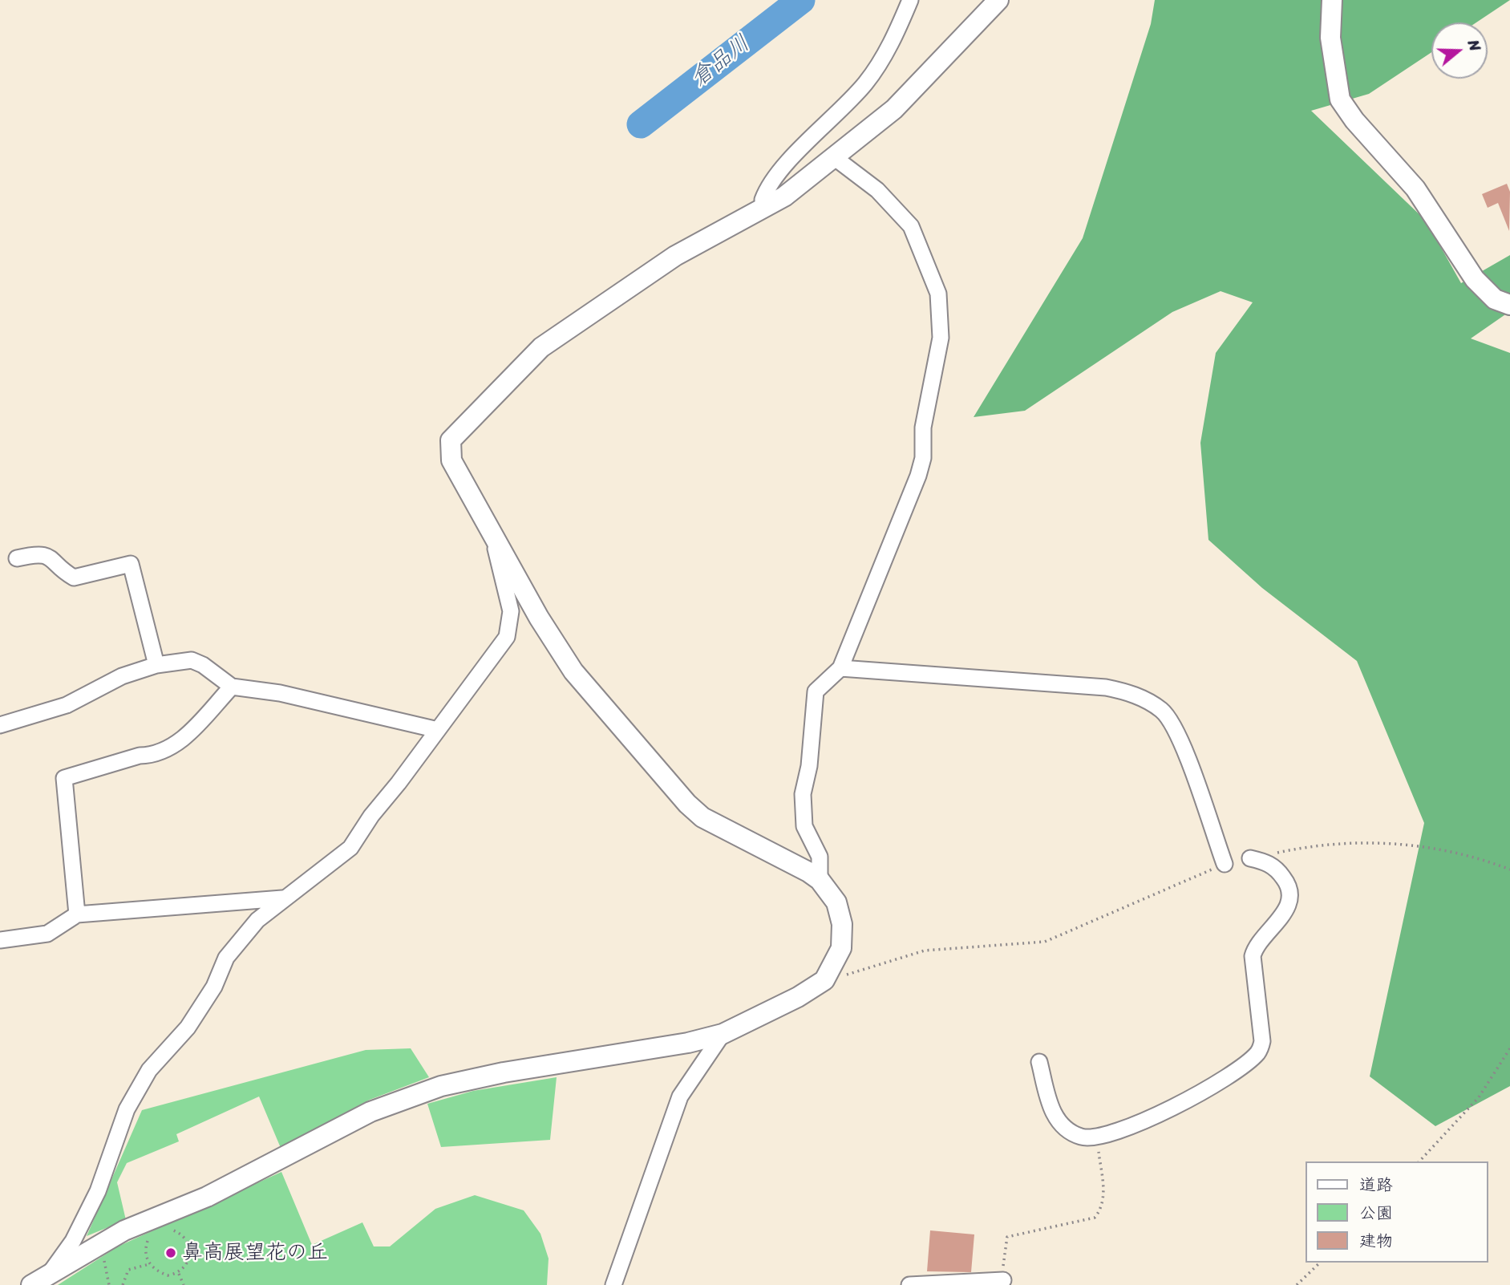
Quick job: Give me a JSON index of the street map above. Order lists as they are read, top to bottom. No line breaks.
{"water":["倉品川"],"places":["鼻高展望花の丘"],"legend":["道路","公園","建物"],"north":"right"}
